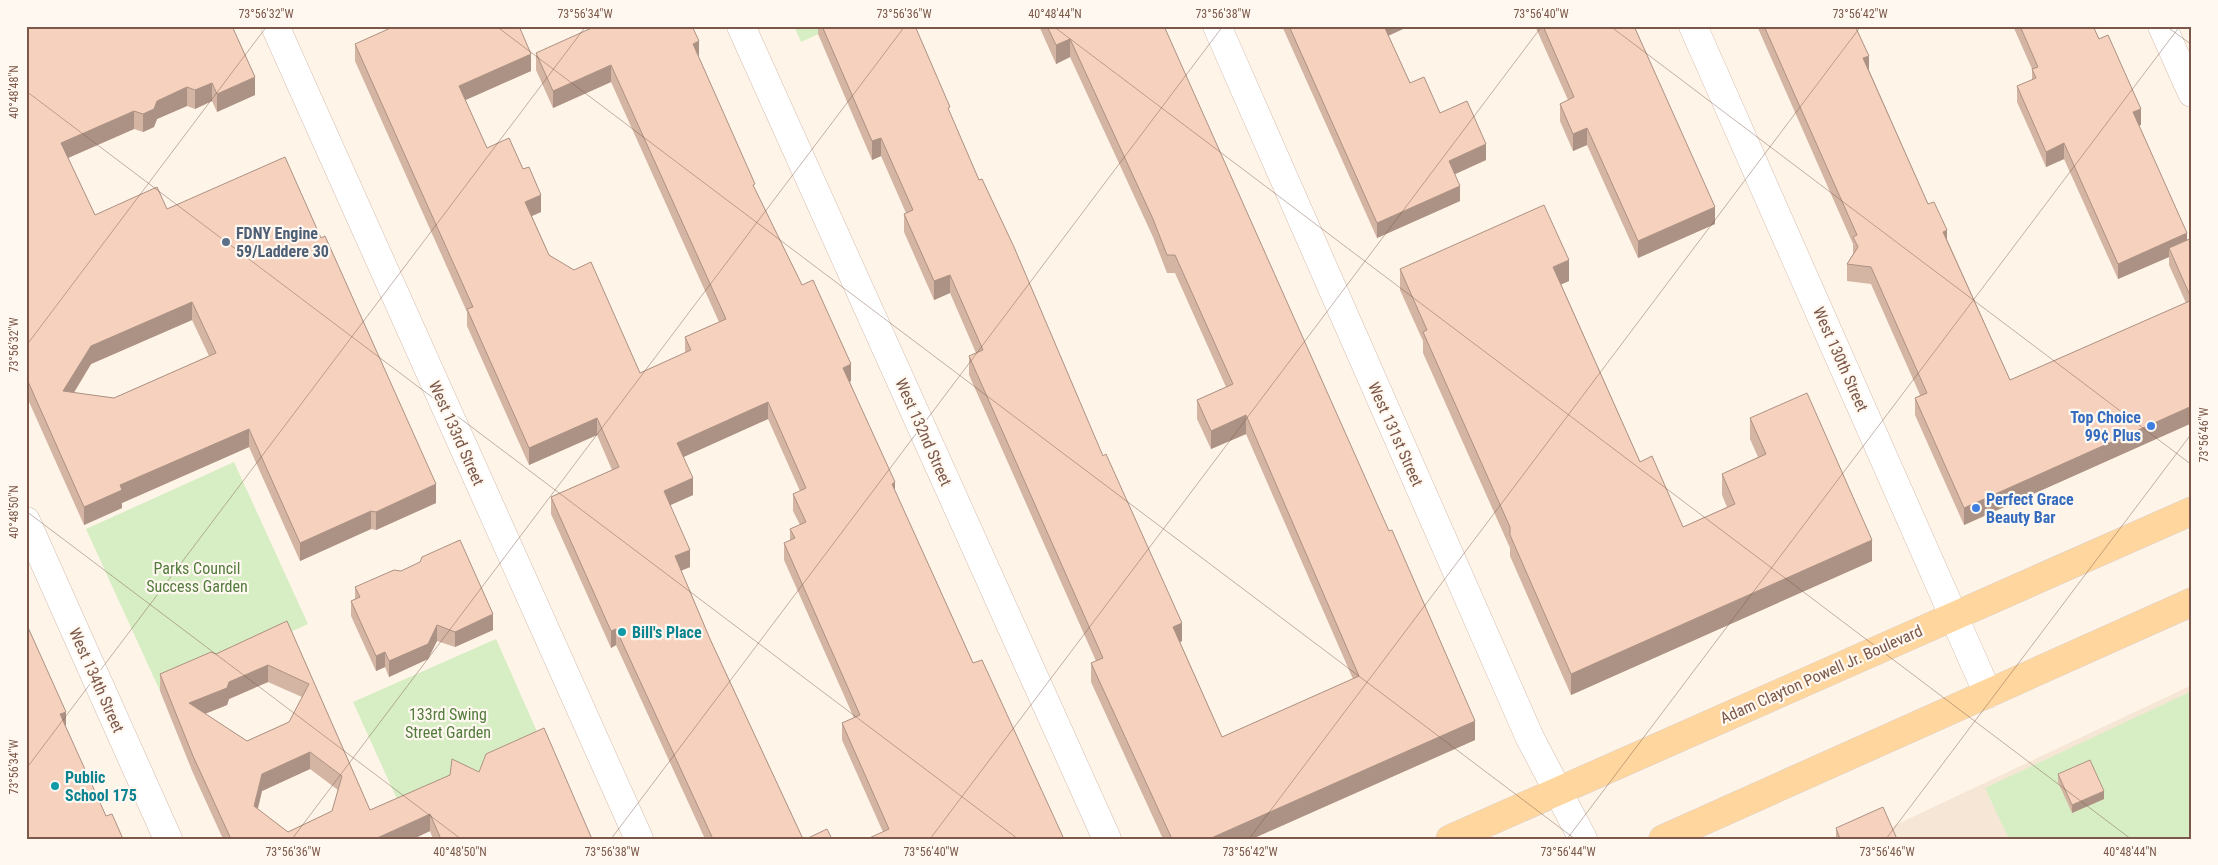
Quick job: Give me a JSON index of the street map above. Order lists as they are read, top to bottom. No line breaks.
{"streets":{"main road":["Adam Clayton Powell Jr. Boulevard"],"street":["West 130th Street","West 132nd Street","West 133rd Street","West 131st Street","West 134th Street"]},"crossings":[["West 130th Street","Adam Clayton Powell Jr. Boulevard"],["West 131st Street","Adam Clayton Powell Jr. Boulevard"]],"parks":["Parks Council Success Garden","133rd Swing Street Garden"],"places":["FDNY Engine 59/Laddere 30","Top Choice 99¢ Plus","Perfect Grace Beauty Bar","Bill's Place","Public School 175"],"coordinates":["73°56'32\"W","73°56'34\"W","73°56'36\"W","40°48'44\"N","73°56'38\"W","73°56'40\"W","73°56'42\"W","40°48'48\"N","73°56'46\"W","40°48'50\"N","73°56'44\"W"]}
